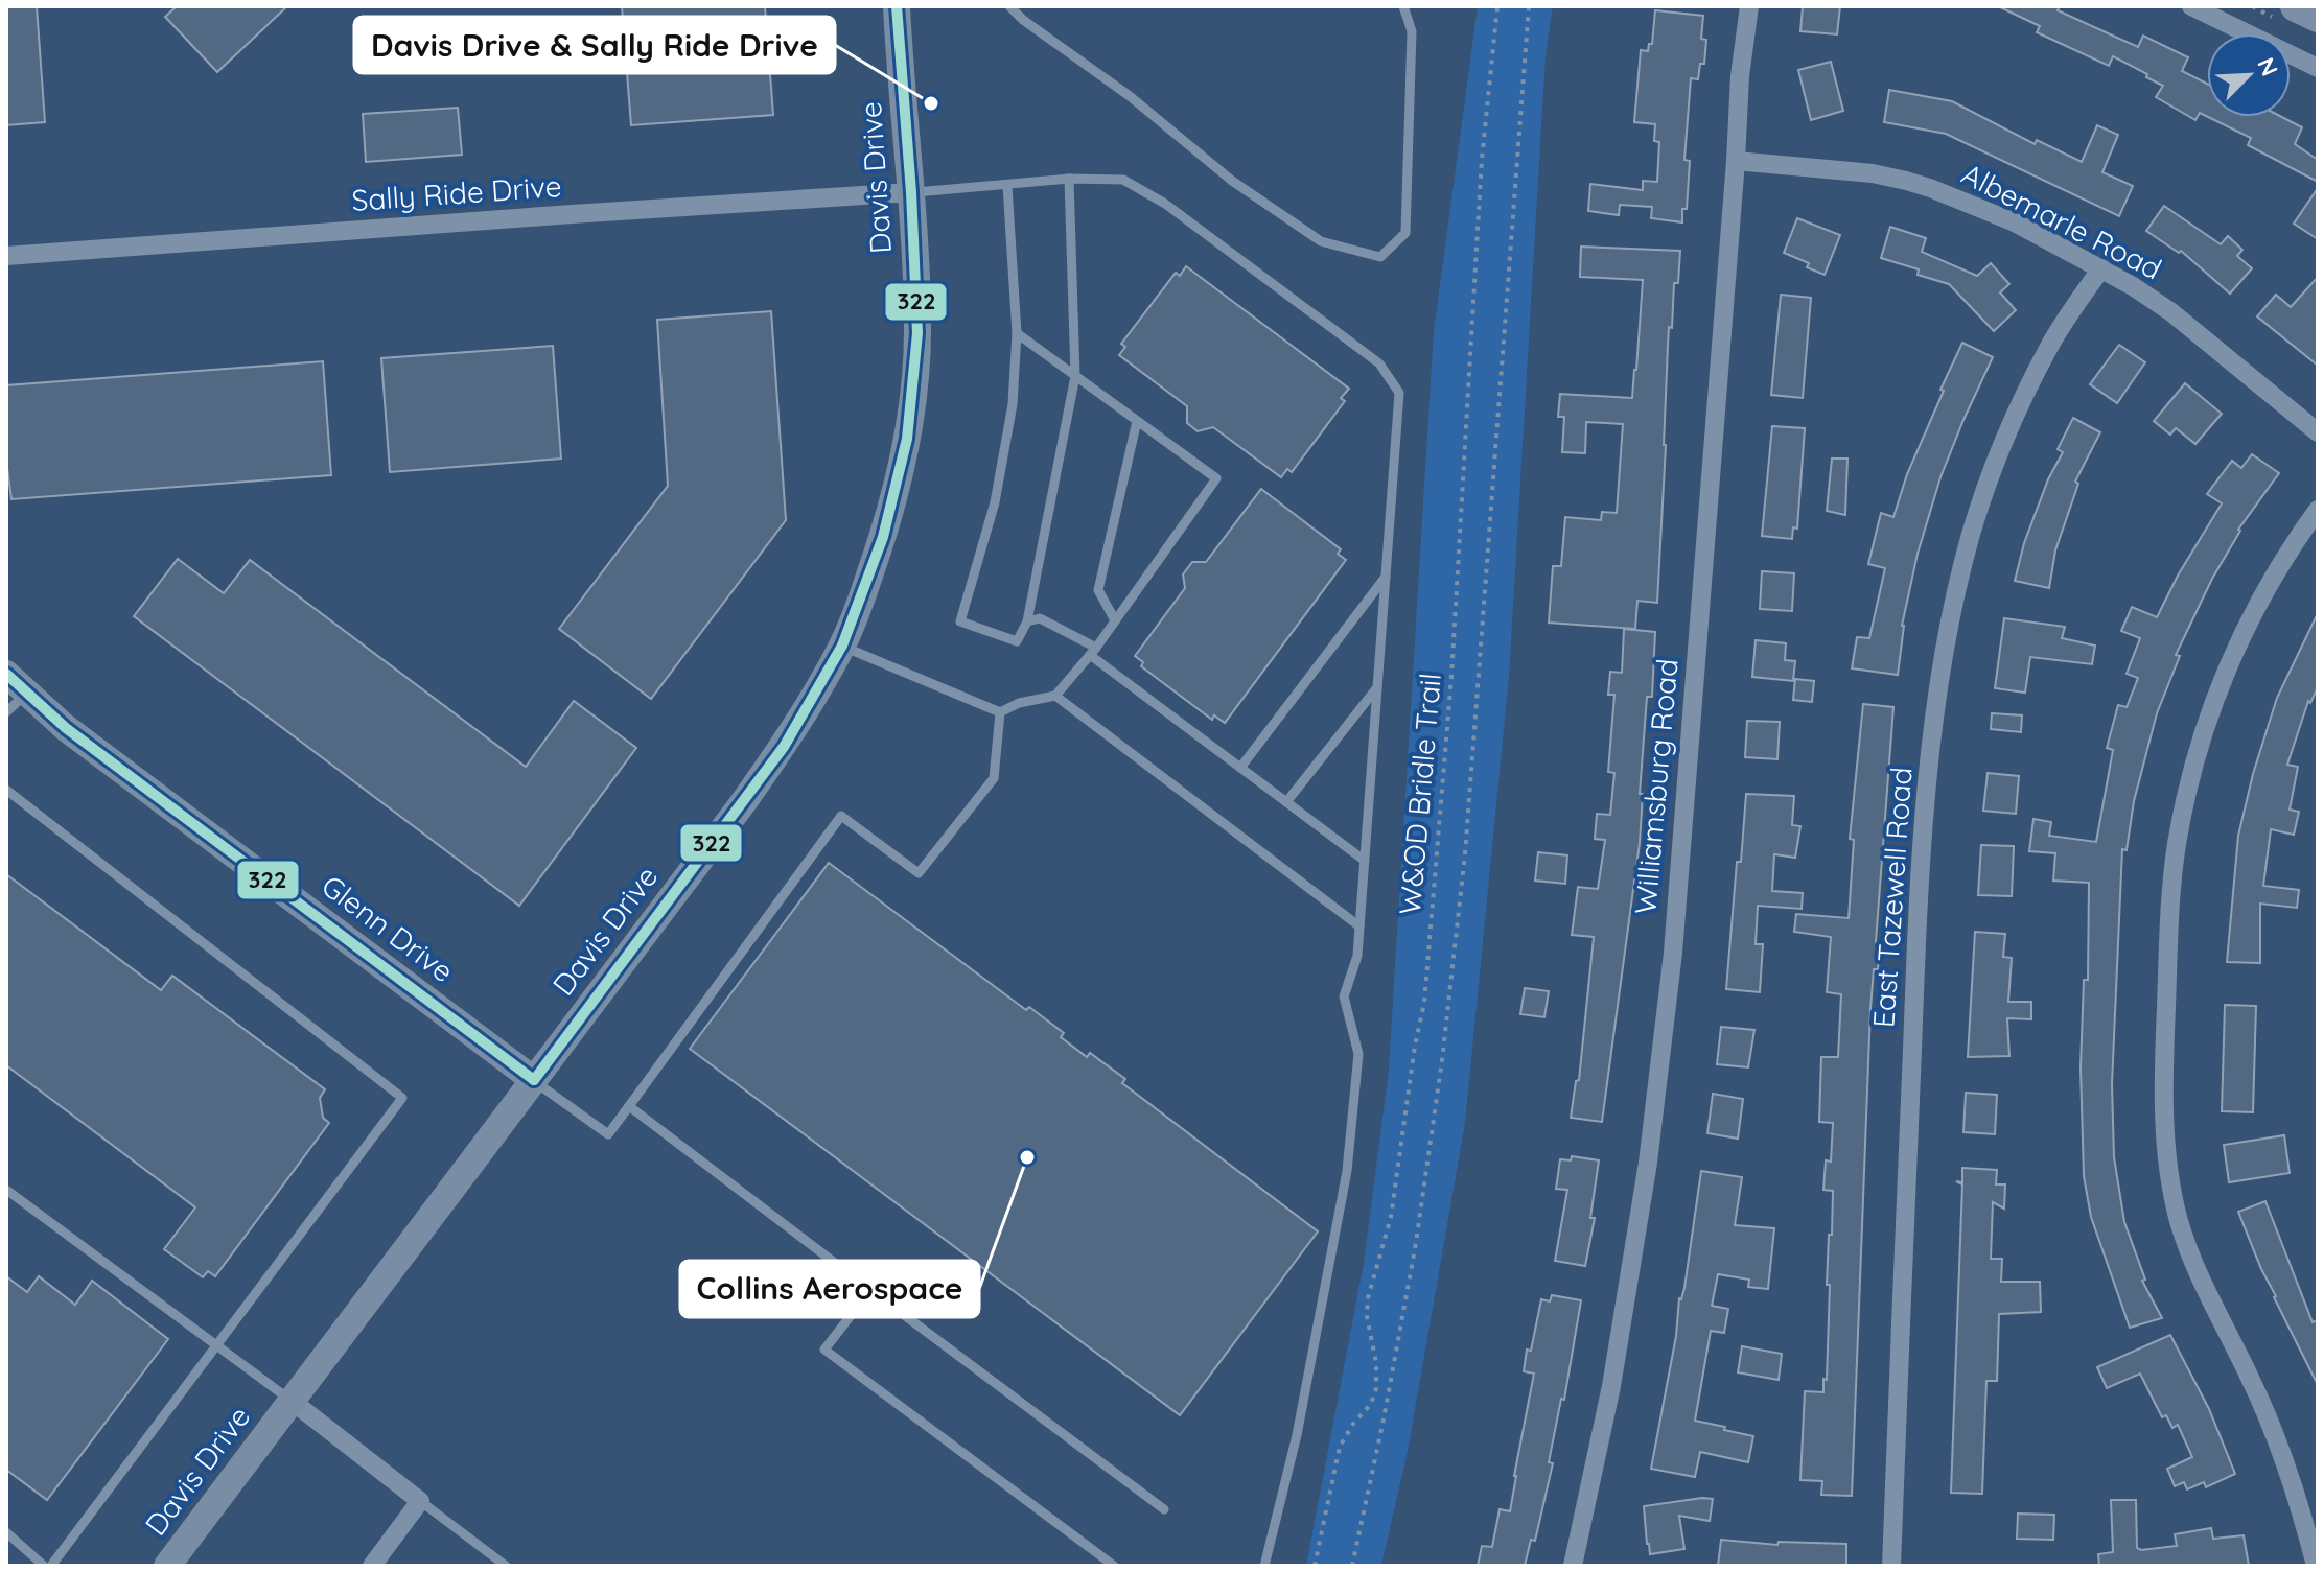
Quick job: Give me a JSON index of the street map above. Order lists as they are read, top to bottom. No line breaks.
{"streets":{"street":["Davis Drive","Sally Ride Drive","Albemarle Road","Williamsburg Road","East Tazewell Road","Glenn Drive"],"path":["W&OD Bridle Trail"]},"crossings":[["Davis Drive","Sally Ride Drive"],["Davis Drive","Glenn Drive"],["Albemarle Road","Williamsburg Road"],["Albemarle Road","East Tazewell Road"]],"places":["Davis Drive & Sally Ride Drive","Collins Aerospace"],"lines":["transit line 322"],"north":"top right"}
